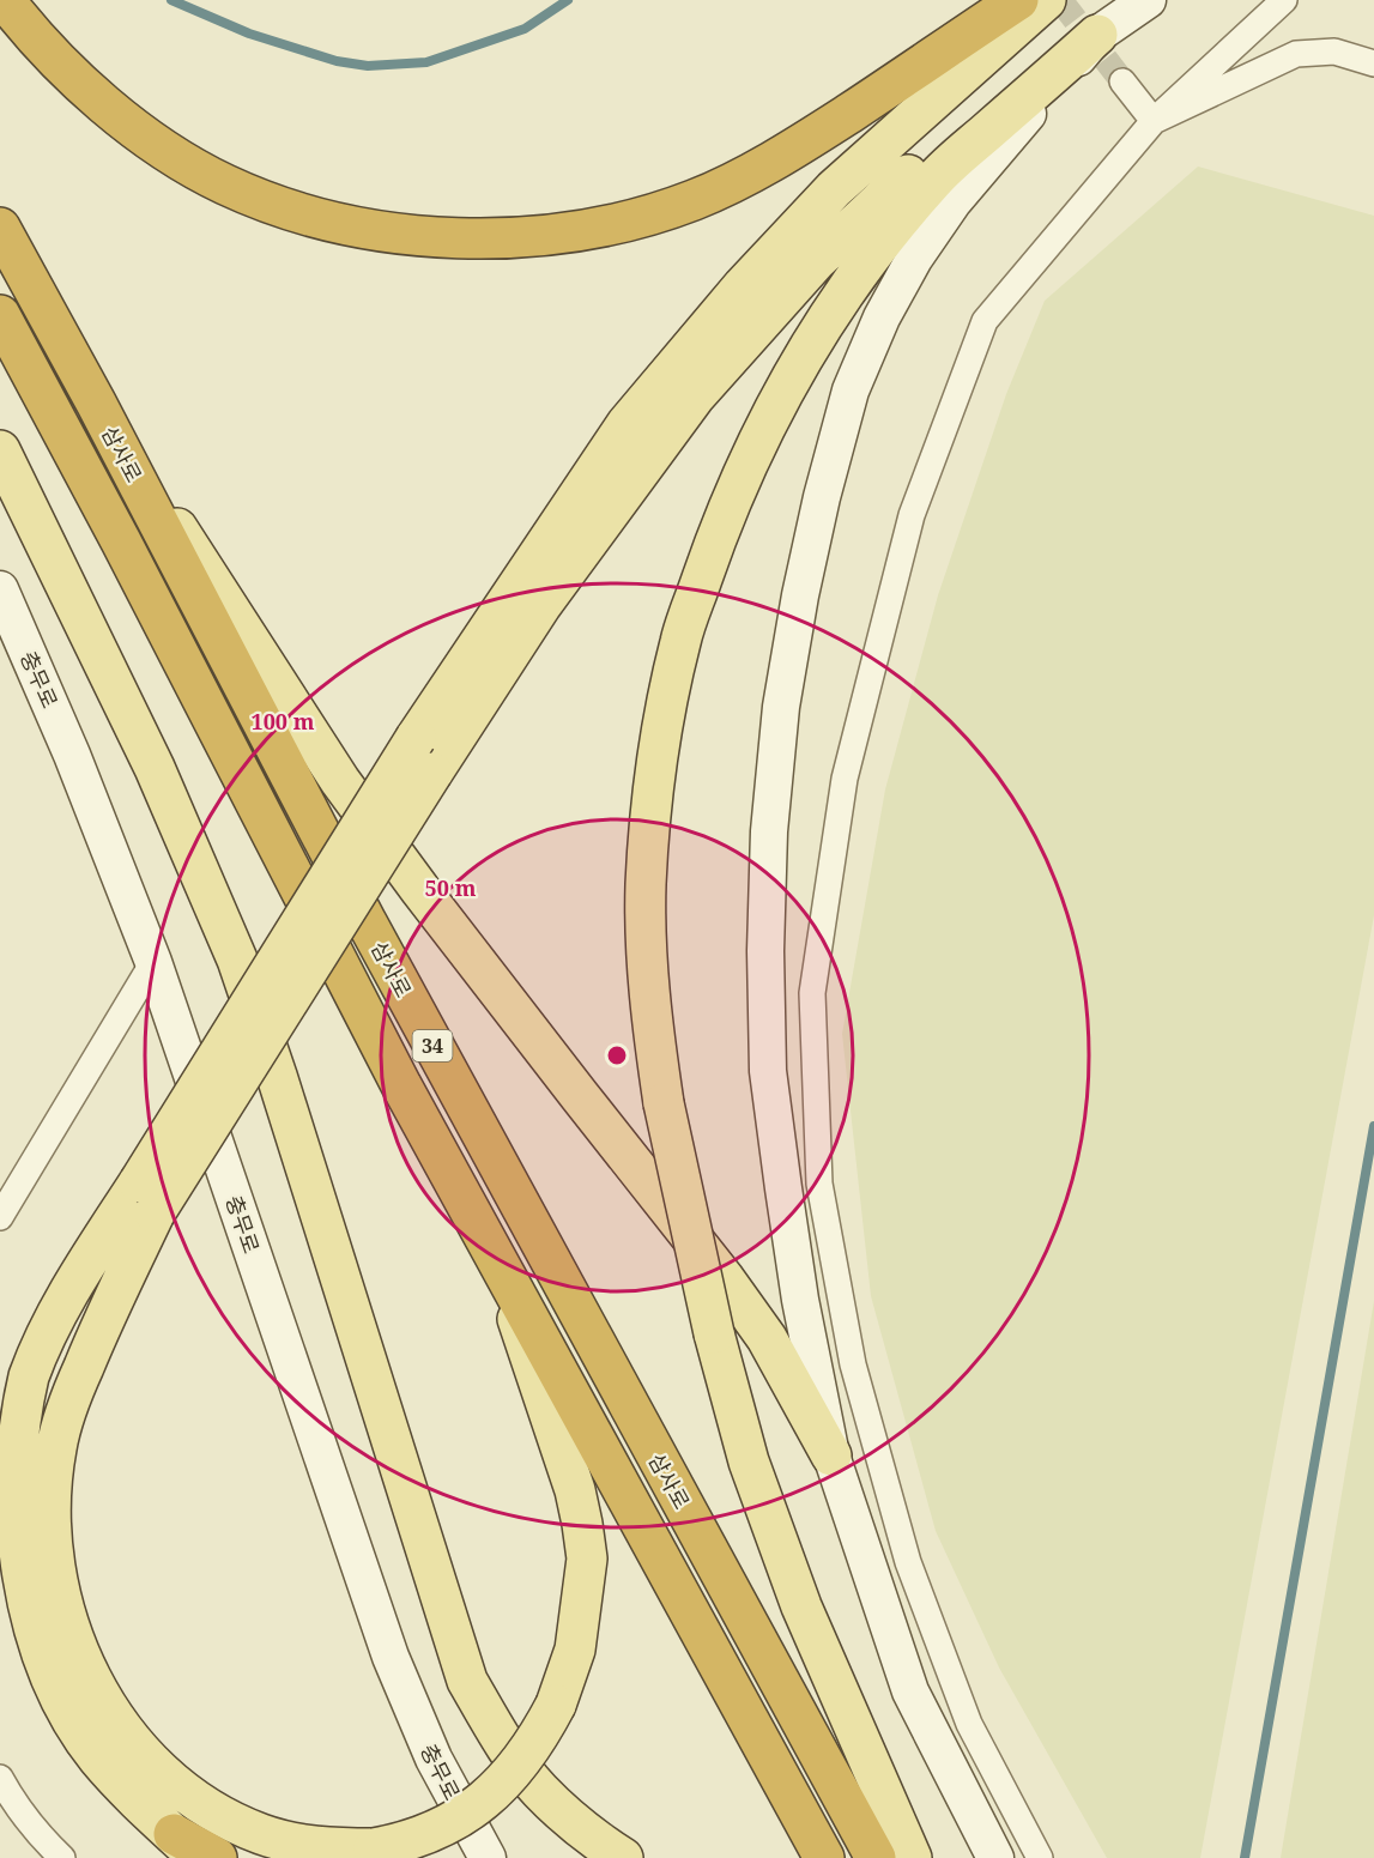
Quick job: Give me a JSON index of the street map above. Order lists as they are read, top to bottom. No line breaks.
{"streets":{"highway":["삼사로","34"],"street":["충무로"]},"rings":["100 m","50 m"]}
